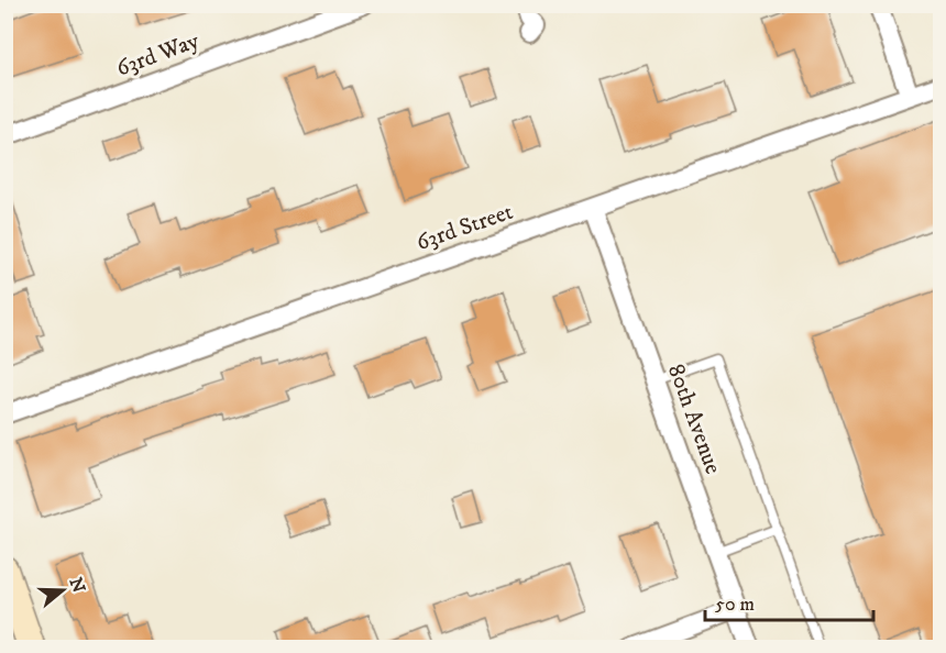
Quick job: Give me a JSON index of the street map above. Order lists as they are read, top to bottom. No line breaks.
{"streets":{"street":["63rd Way","63rd Street","80th Avenue"]},"crossings":[["63rd Street","80th Avenue"]],"scale_bar":"50 m","north":"right"}
